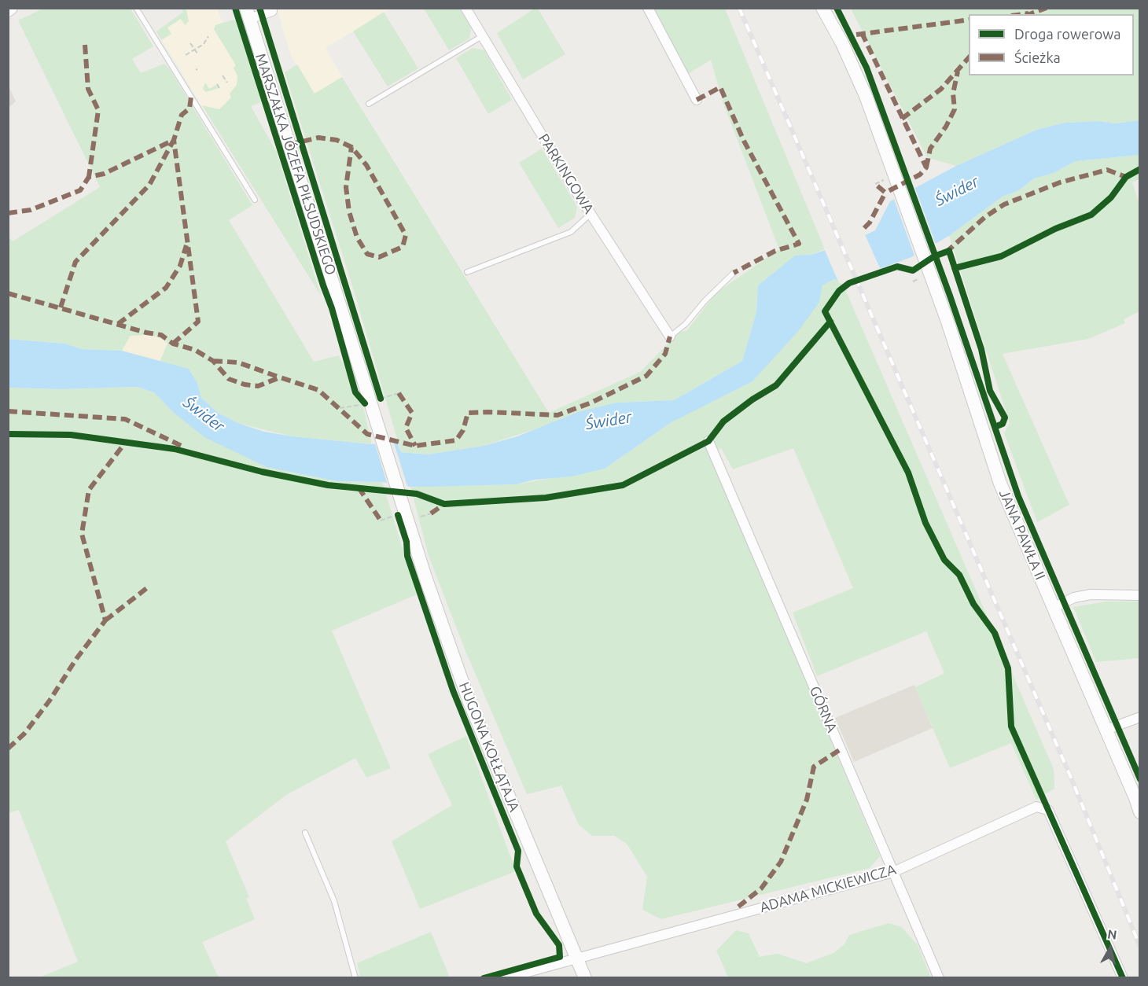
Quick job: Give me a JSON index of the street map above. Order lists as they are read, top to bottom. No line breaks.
{"streets":{"main road":["MARSZAŁKA JÓZEFA PIŁSUDSKIEGO","JANA PAWŁA II","HUGONA KOŁŁĄTAJA"],"street":["PARKINGOWA","GÓRNA","ADAMA MICKIEWICZA"]},"crossings":[["MARSZAŁKA JÓZEFA PIŁSUDSKIEGO","HUGONA KOŁŁĄTAJA"],["GÓRNA","ADAMA MICKIEWICZA"],["HUGONA KOŁŁĄTAJA","ADAMA MICKIEWICZA"]],"water":["Świder"],"legend":["Droga rowerowa","Ścieżka"],"north":"top"}
